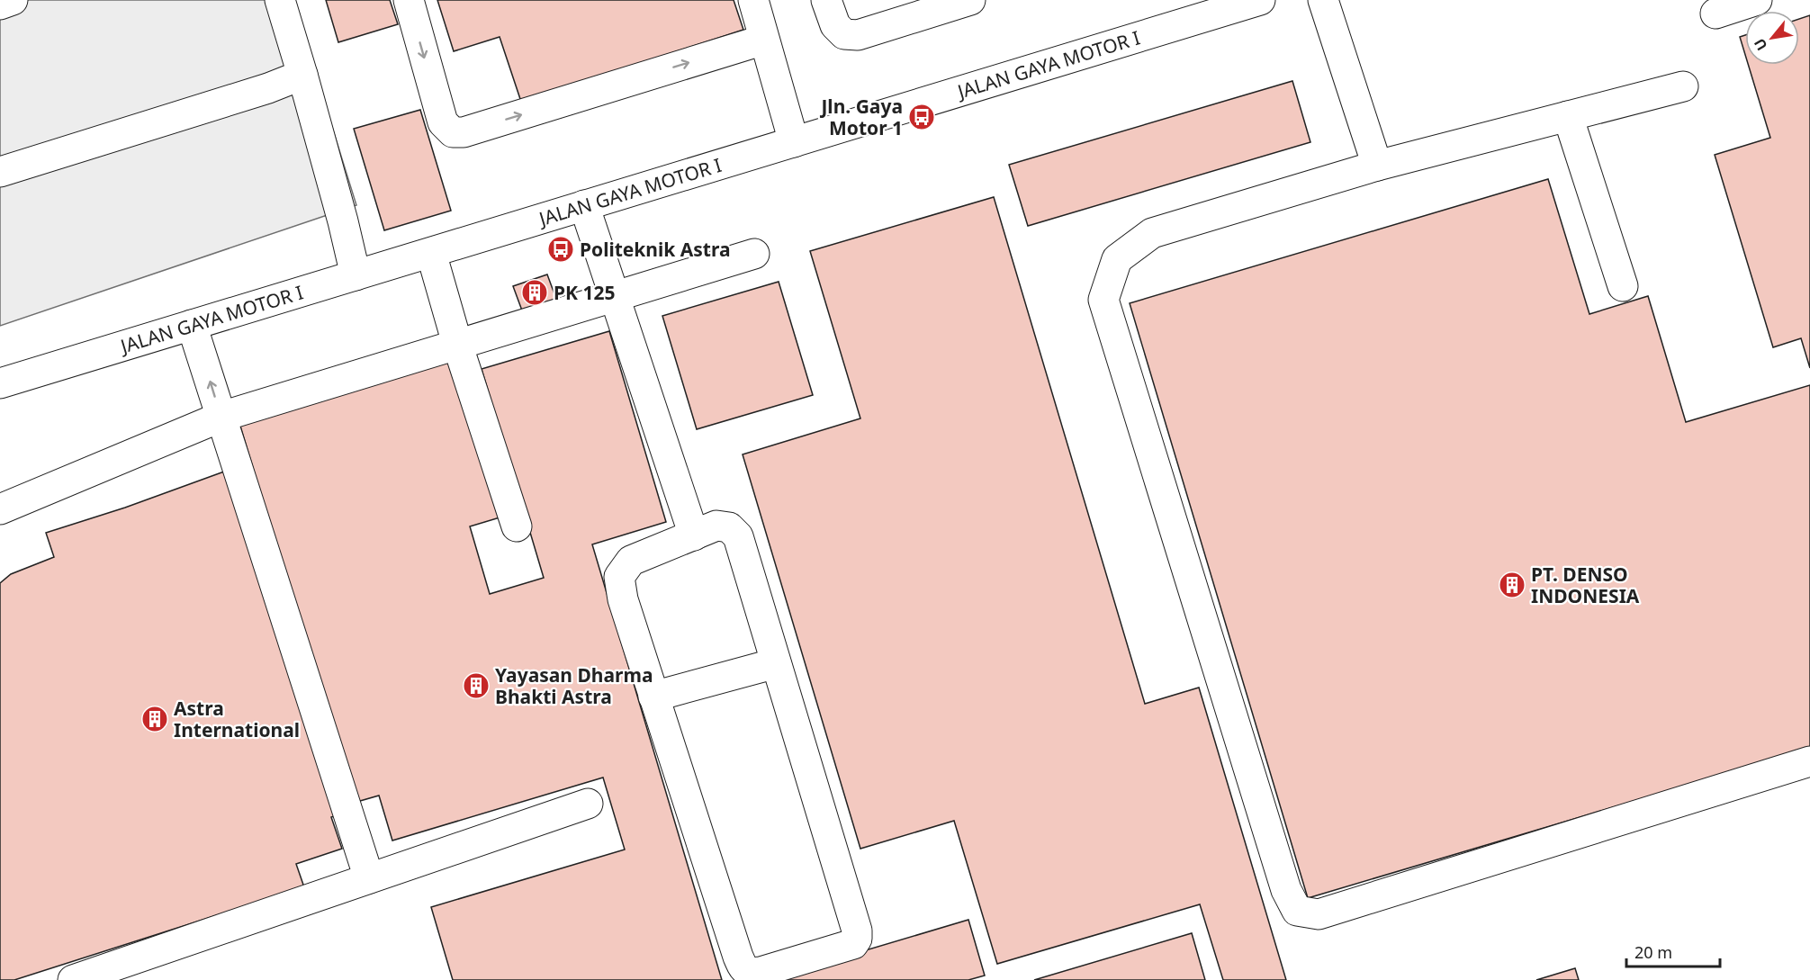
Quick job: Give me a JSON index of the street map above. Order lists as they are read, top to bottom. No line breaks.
{"streets":{"street":["JALAN GAYA MOTOR I"]},"places":{"bus stop":["Jln. Gaya Motor 1","Politeknik Astra"],"building":["PK 125","PT. DENSO INDONESIA","Yayasan Dharma Bhakti Astra","Astra International"]},"scale_bar":"20 m","north":"bottom left"}
